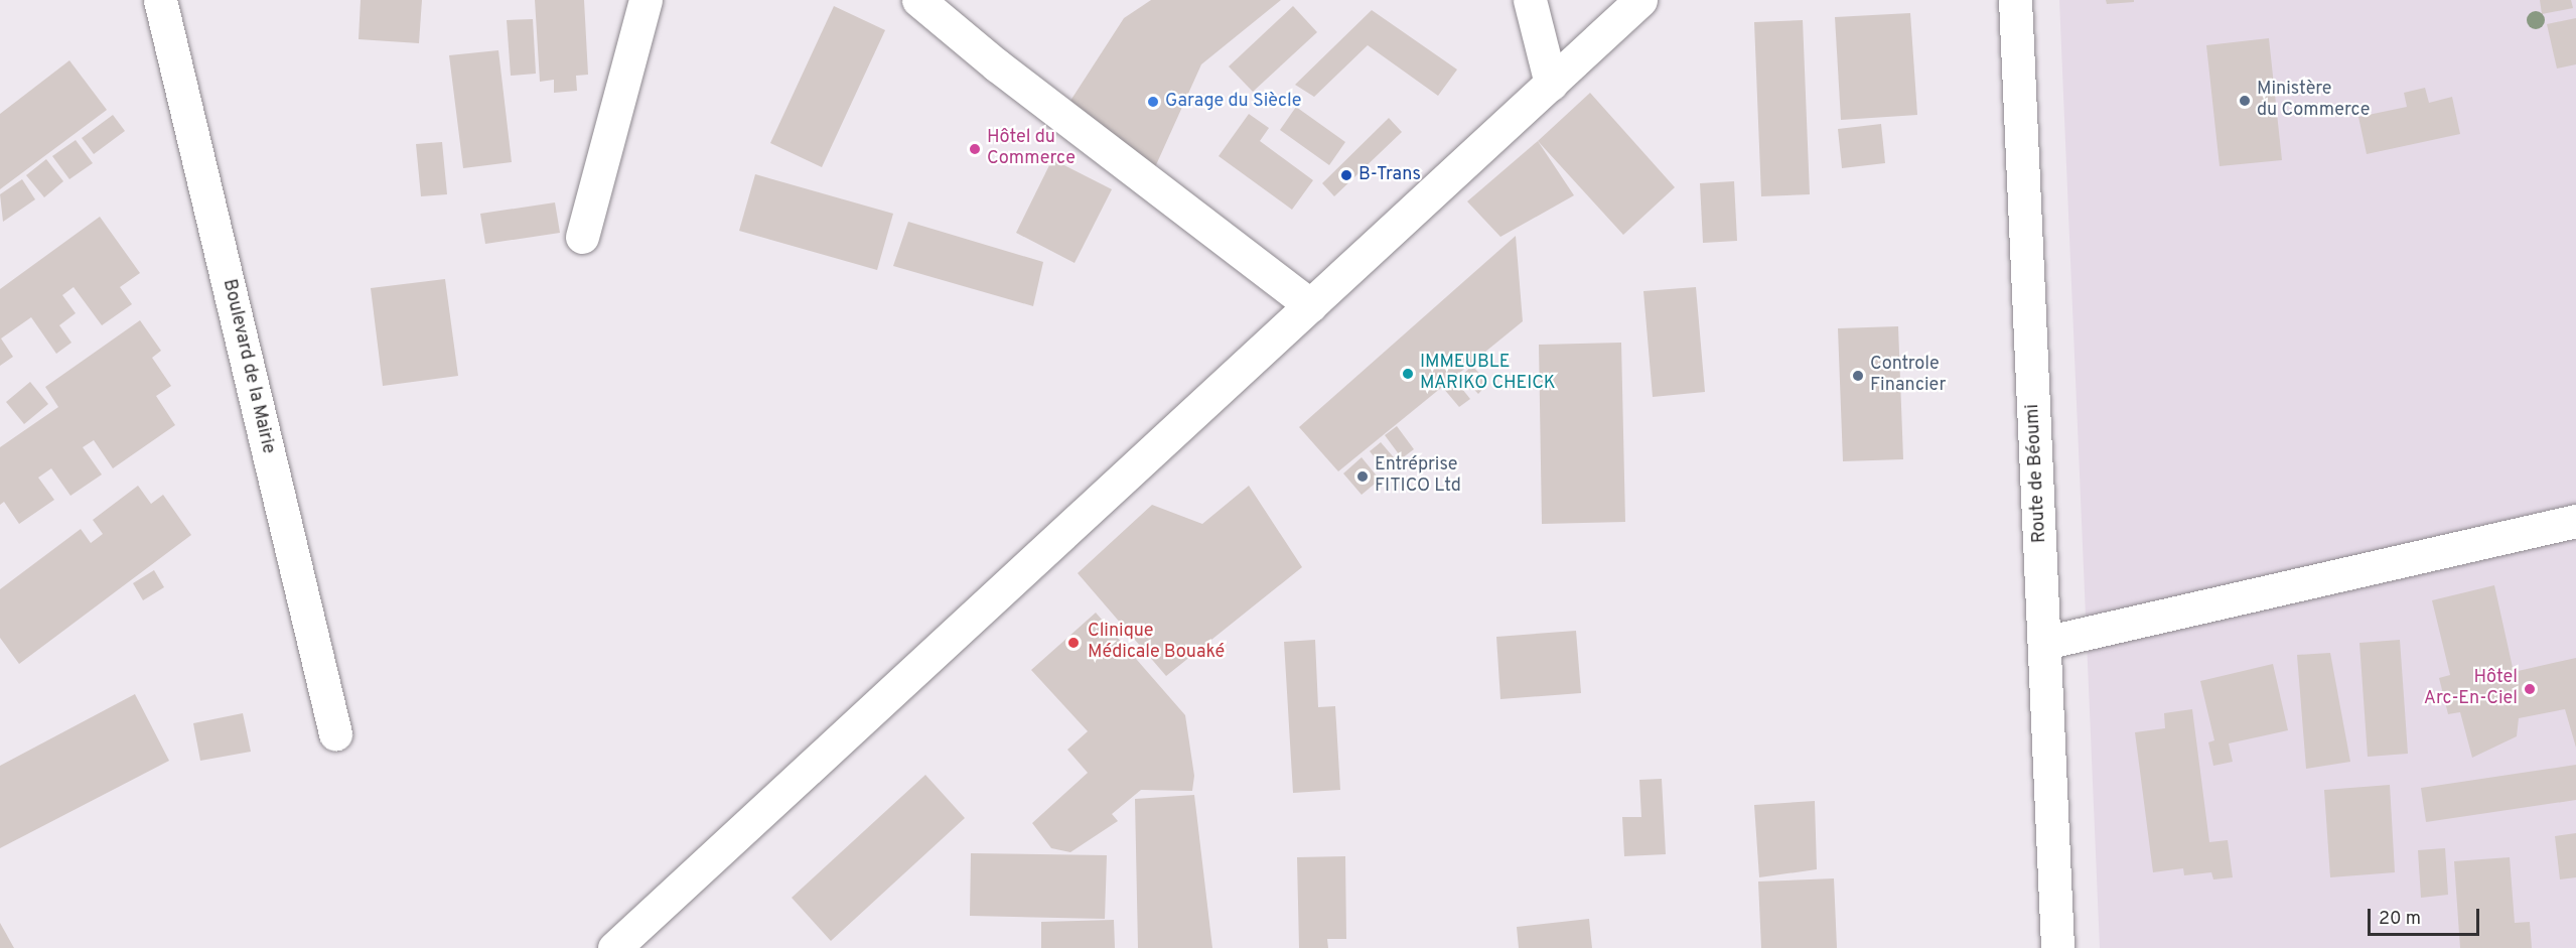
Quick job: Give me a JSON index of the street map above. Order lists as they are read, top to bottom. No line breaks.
{"streets":{"street":["Boulevard de la Mairie","Route de Béoumi"]},"places":["Ministère du Commerce","Garage du Siècle","Hôtel du Commerce","B-Trans","IMMEUBLE MARIKO CHEICK","Controle Financier","Entréprise FITICO Ltd","Clinique Médicale Bouaké","Hôtel Arc-En-Ciel"],"scale_bar":"20 m"}
